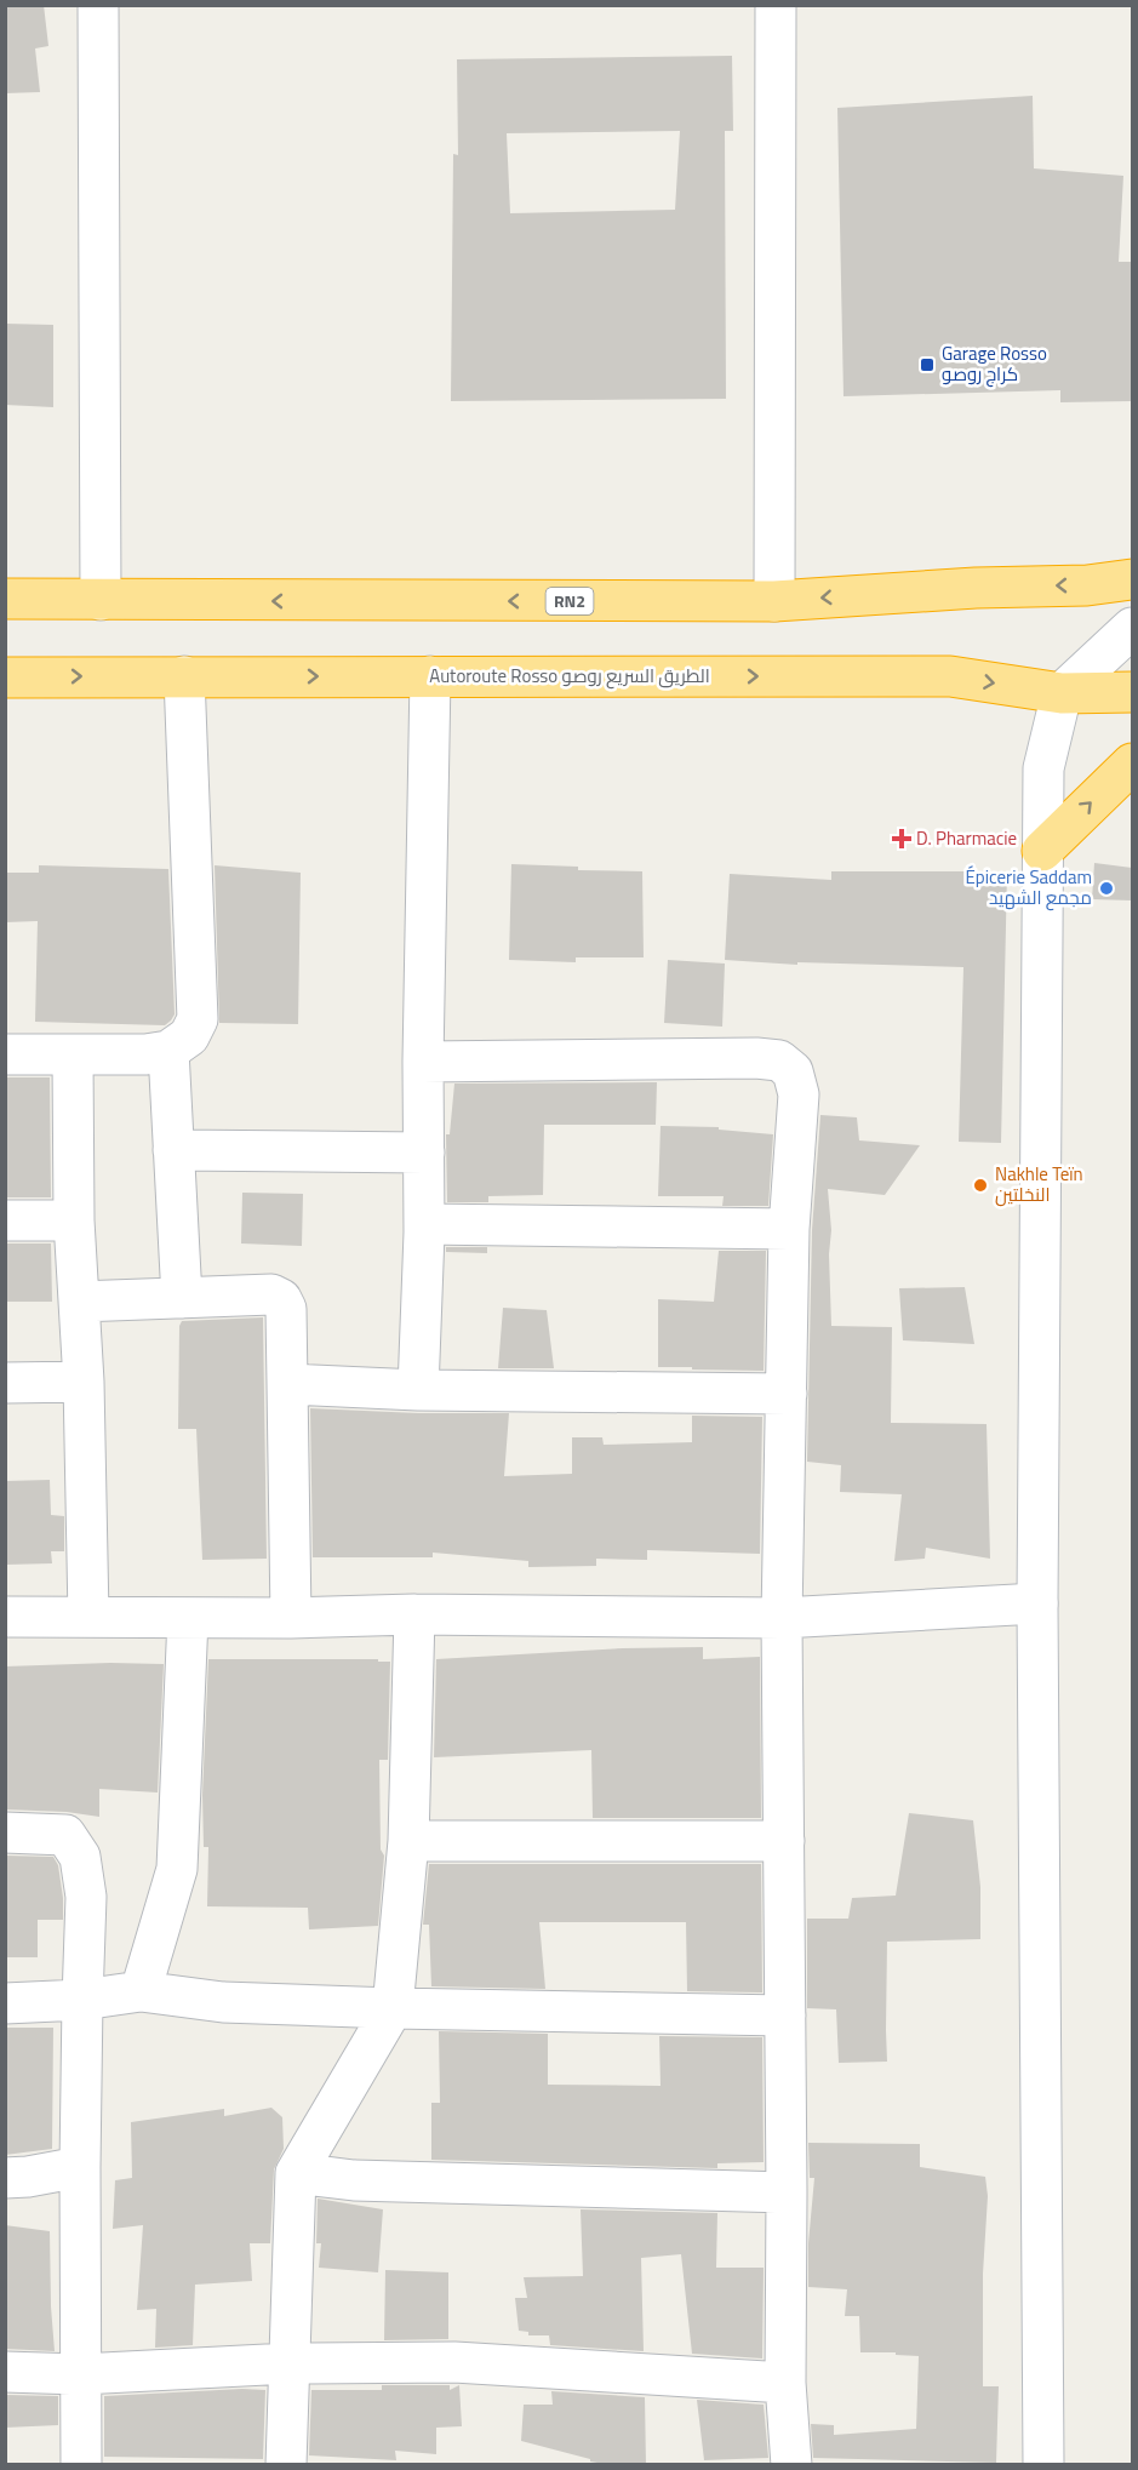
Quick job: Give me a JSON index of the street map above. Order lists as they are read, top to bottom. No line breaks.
{"streets":{"highway":["RN2","Autoroute Rosso الطريق السريع روصو"]},"places":{"transit":["Garage Rosso كراج روصو"],"health":["D. Pharmacie"],"other":["Épicerie Saddam مجمع الشهيد","Nakhle Teïn النخلتين"]}}
